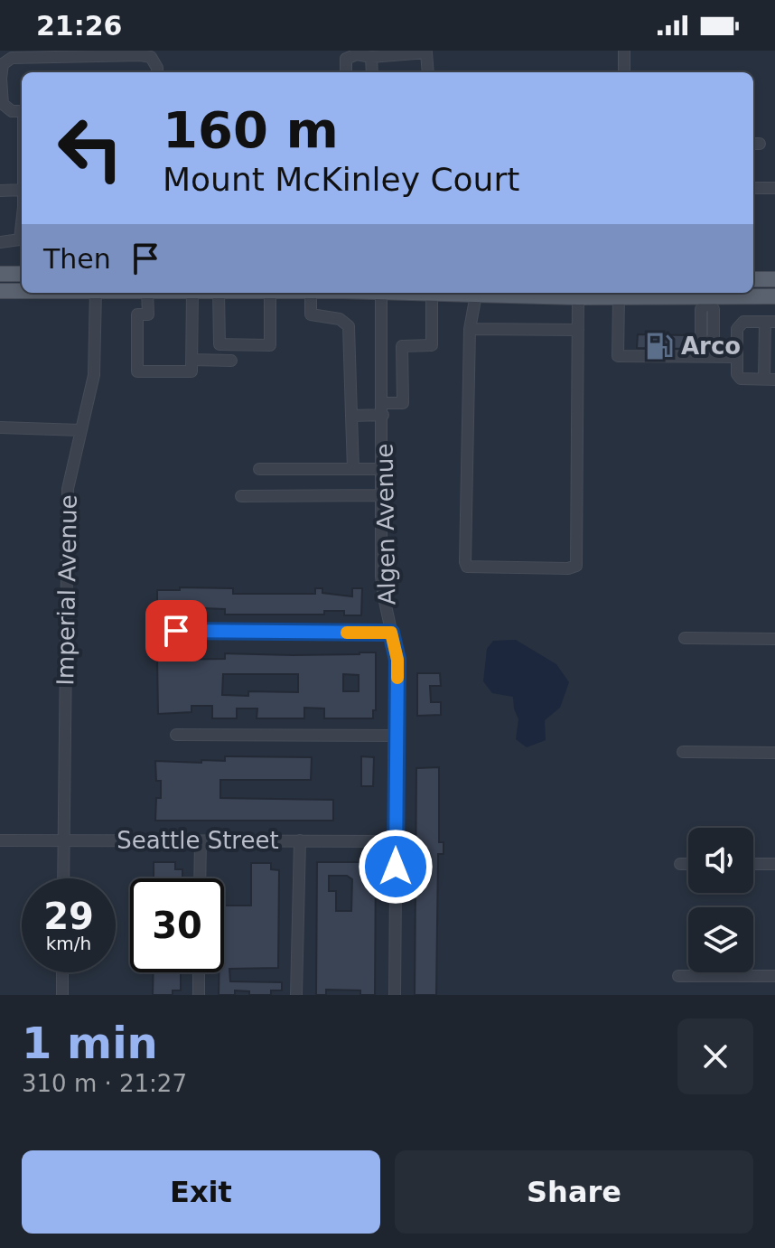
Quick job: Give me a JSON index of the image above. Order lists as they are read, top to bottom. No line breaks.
{"streets":{"street":["Algen Avenue","Imperial Avenue","Seattle Street"]},"crossings":[["Algen Avenue","Seattle Street"],["Imperial Avenue","Seattle Street"]],"places":{"fuel station":["Arco"]},"page":{"status":"21:26","turn":["160 m","Mount McKinley Court"],"then":"Then","speed":"29 km/h","limit":"30","heading":["1 min","310 m · 21:27"],"buttons":["Exit","Share"]}}
